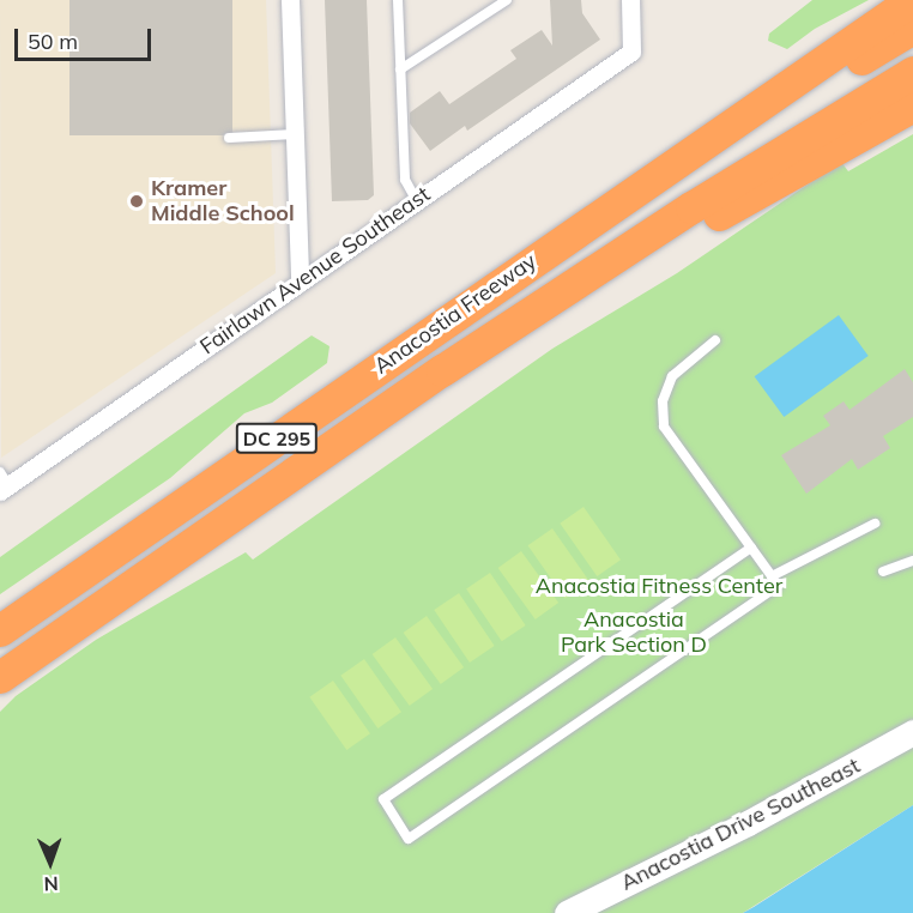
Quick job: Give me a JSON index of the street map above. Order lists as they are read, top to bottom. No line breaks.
{"streets":{"highway":["Anacostia Freeway","DC 295"],"street":["Fairlawn Avenue Southeast","Anacostia Drive Southeast"]},"parks":["Anacostia Fitness Center","Anacostia Park Section D"],"places":["Kramer Middle School"],"scale_bar":"50 m","north":"bottom"}
